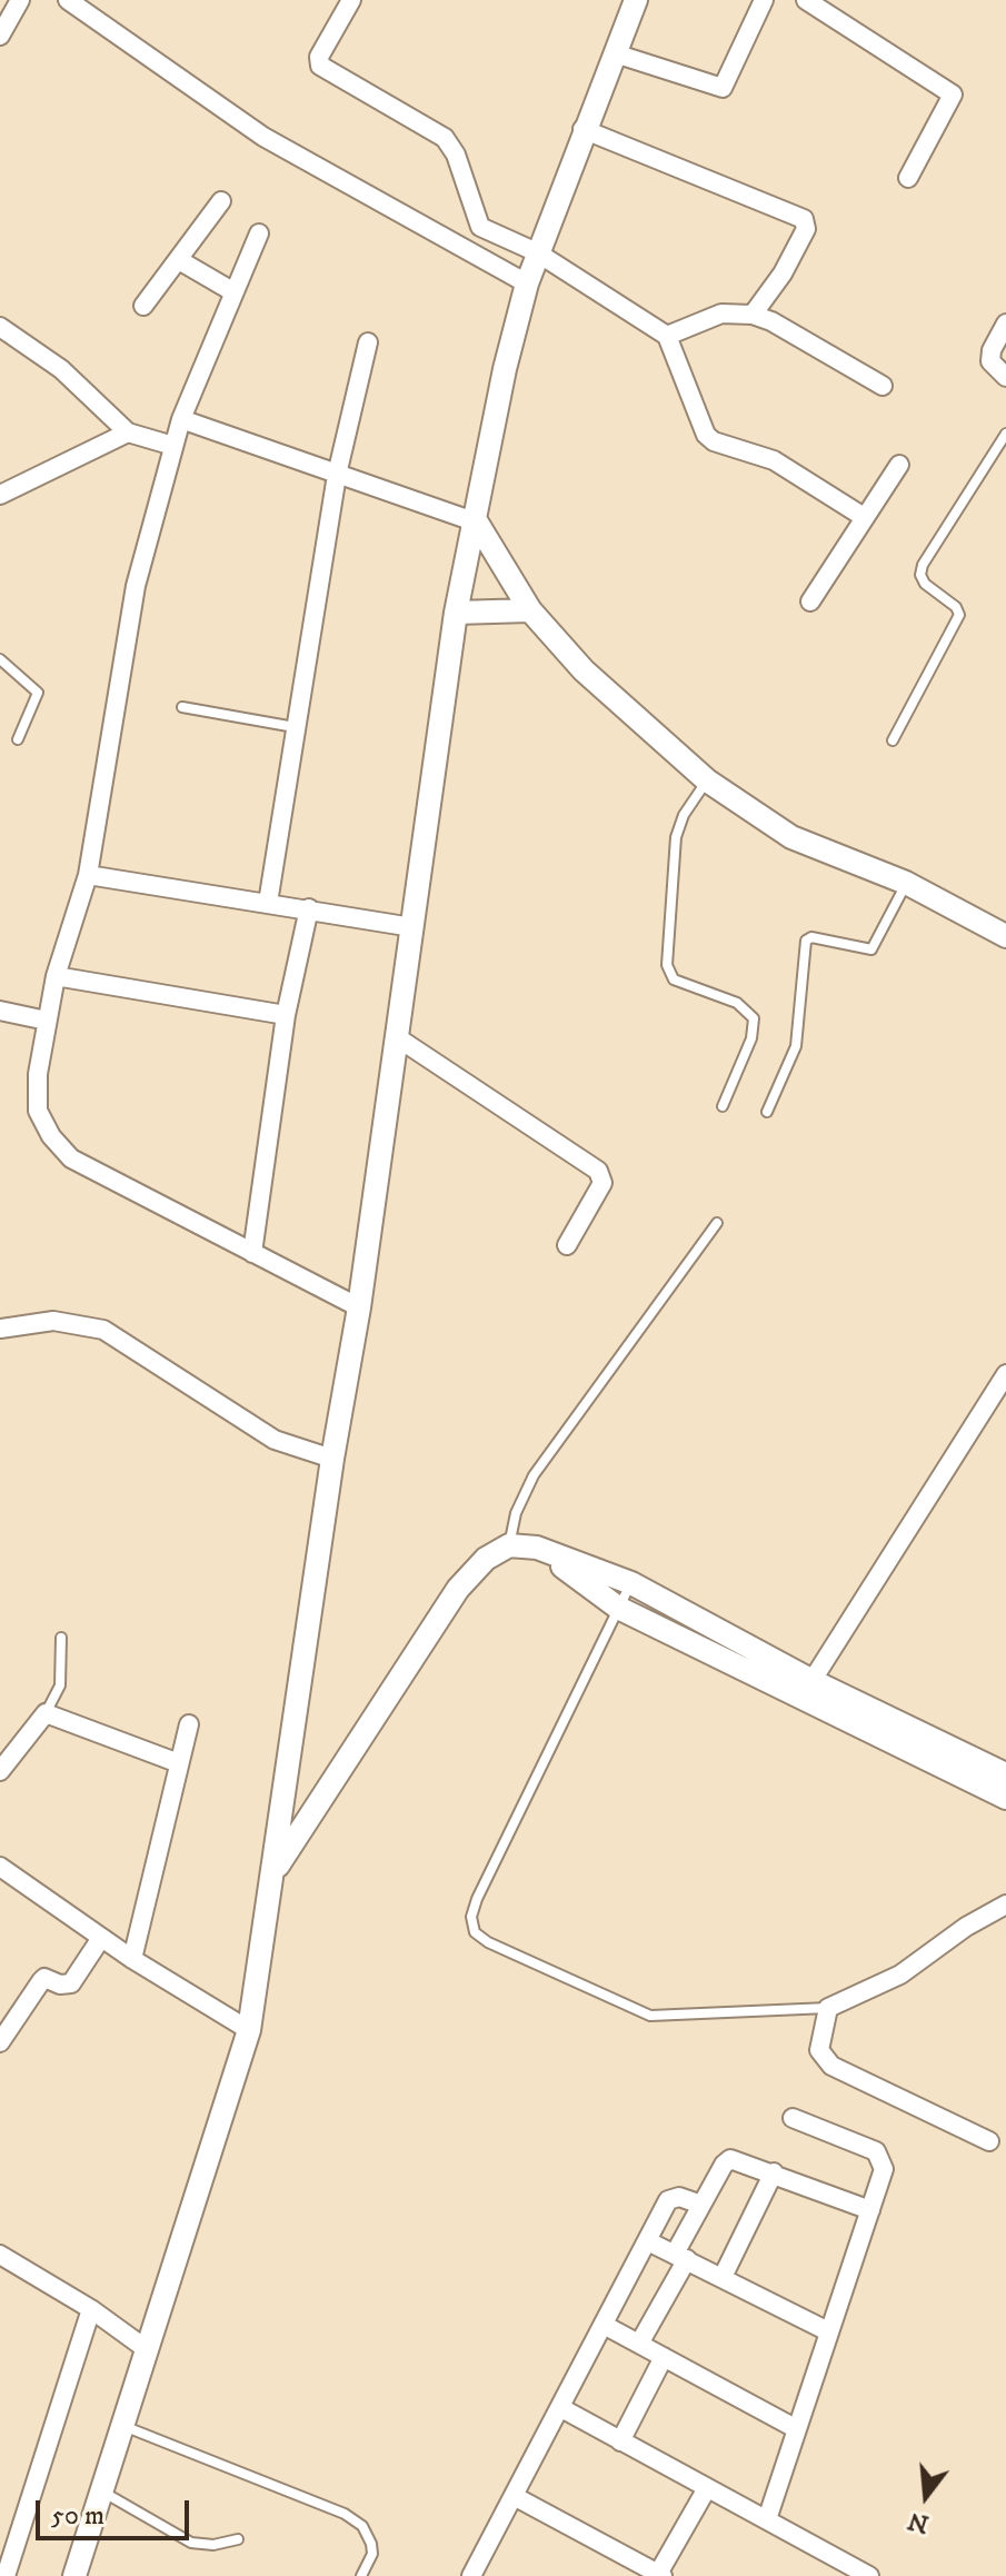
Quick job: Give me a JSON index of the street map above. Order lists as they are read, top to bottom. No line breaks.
{"scale_bar":"50 m","north":"bottom"}
